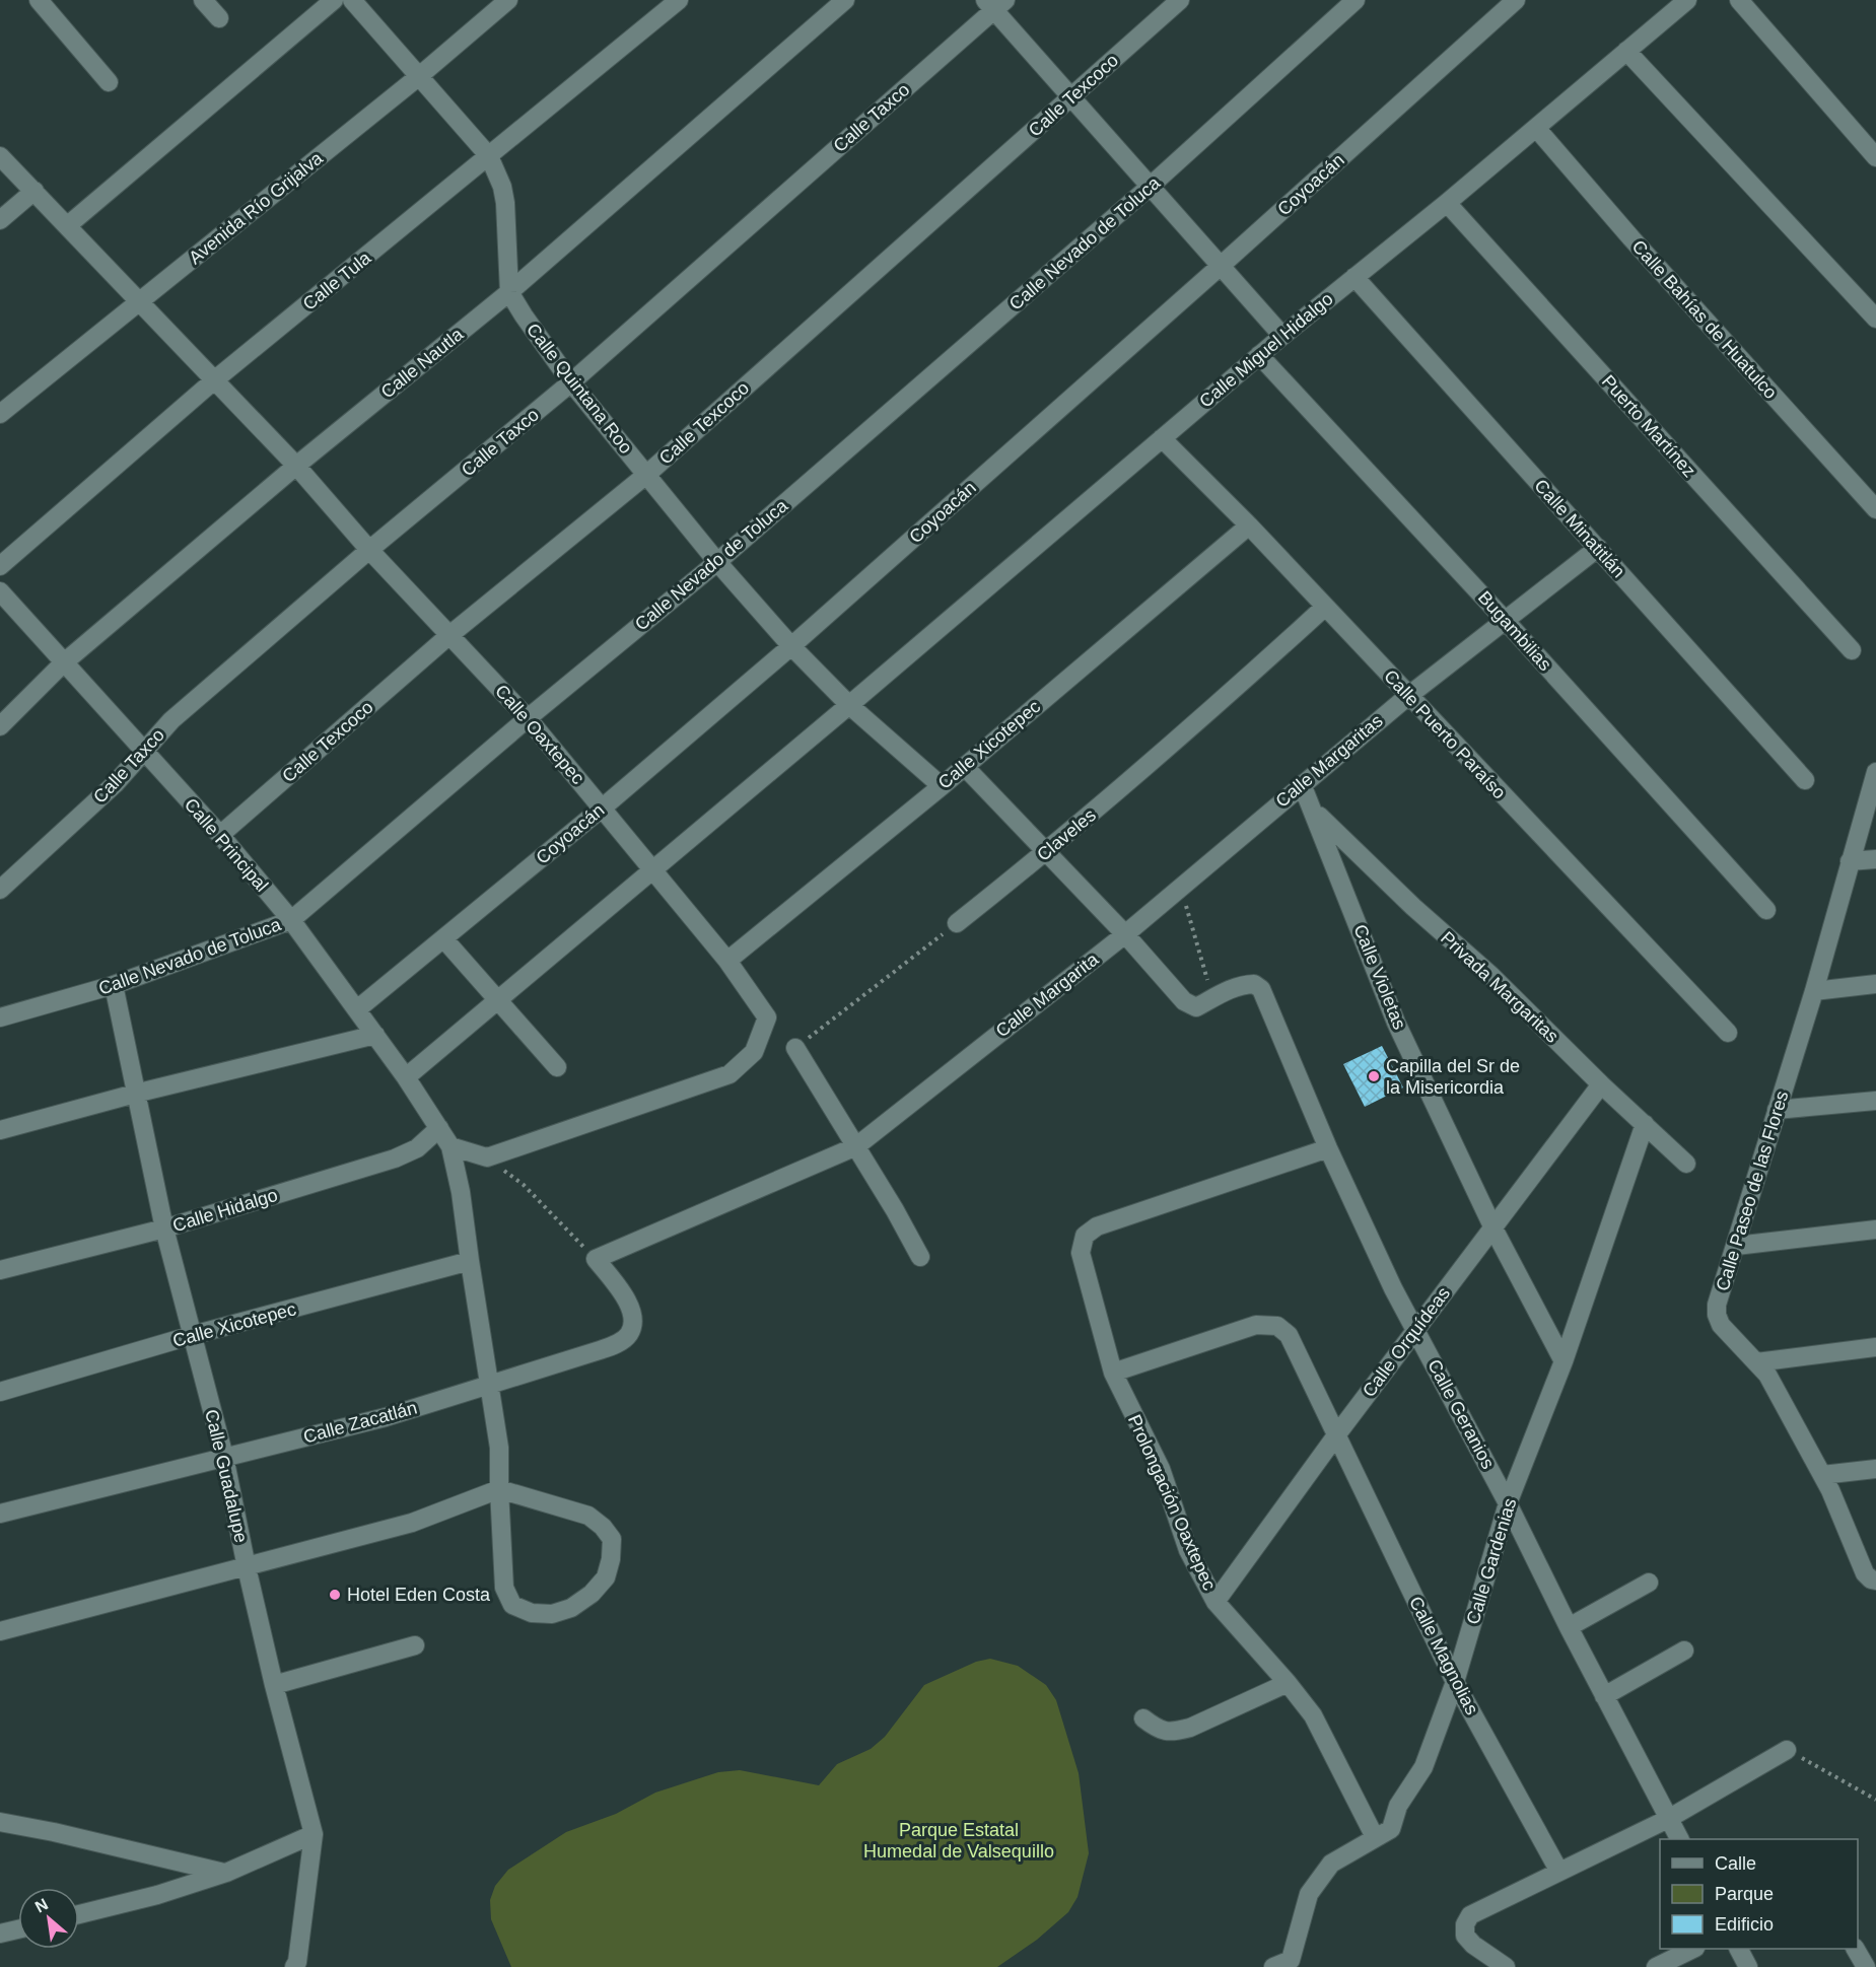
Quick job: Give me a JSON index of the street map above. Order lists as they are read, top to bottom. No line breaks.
{"streets":{"street":["Calle Texcoco","Calle Taxco","Coyoacán","Avenida Río Grijalva","Calle Nevado de Toluca","Calle Tula","Calle Bahías de Huatulco","Calle Miguel Hidalgo","Calle Nautla","Calle Quintana Roo","Puerto Martínez","Calle Minatitlán","Bugambilias","Calle Oaxtepec","Calle Puerto Paraíso","Calle Xicotepec","Calle Margaritas","Claveles","Calle Principal","Calle Violetas","Privada Margaritas","Calle Margarita","Calle Paseo de las Flores","Calle Hidalgo","Calle Orquídeas","Calle Geranios","Calle Zacatlán","Calle Guadalupe","Prolongación Oaxtepec","Calle Gardenias","Calle Magnolias"]},"crossings":[["Calle Texcoco","Calle Quintana Roo"],["Calle Texcoco","Calle Oaxtepec"],["Calle Texcoco","Calle Principal"],["Calle Taxco","Calle Quintana Roo"],["Calle Taxco","Calle Oaxtepec"],["Calle Taxco","Calle Principal"],["Coyoacán","Calle Quintana Roo"],["Coyoacán","Calle Oaxtepec"],["Coyoacán","Calle Principal"],["Avenida Río Grijalva","Calle Quintana Roo"],["Avenida Río Grijalva","Calle Oaxtepec"],["Calle Nevado de Toluca","Calle Quintana Roo"],["Calle Nevado de Toluca","Calle Oaxtepec"],["Calle Nevado de Toluca","Calle Principal"],["Calle Nevado de Toluca","Calle Guadalupe"],["Calle Tula","Calle Quintana Roo"],["Calle Tula","Calle Oaxtepec"],["Calle Bahías de Huatulco","Calle Miguel Hidalgo"],["Calle Miguel Hidalgo","Calle Quintana Roo"],["Calle Miguel Hidalgo","Puerto Martínez"],["Calle Miguel Hidalgo","Calle Minatitlán"],["Calle Miguel Hidalgo","Bugambilias"],["Calle Miguel Hidalgo","Calle Oaxtepec"],["Calle Miguel Hidalgo","Calle Puerto Paraíso"],["Calle Nautla","Calle Quintana Roo"],["Calle Nautla","Calle Oaxtepec"],["Calle Nautla","Calle Principal"],["Calle Quintana Roo","Calle Xicotepec"],["Calle Minatitlán","Calle Margaritas"],["Bugambilias","Calle Margaritas"],["Calle Oaxtepec","Calle Xicotepec"],["Calle Puerto Paraíso","Calle Xicotepec"],["Calle Puerto Paraíso","Calle Margaritas"],["Calle Puerto Paraíso","Claveles"],["Calle Xicotepec","Calle Principal"],["Calle Xicotepec","Calle Guadalupe"],["Calle Margaritas","Calle Violetas"],["Calle Margaritas","Calle Margarita"],["Calle Principal","Calle Hidalgo"],["Calle Principal","Calle Zacatlán"],["Calle Violetas","Privada Margaritas"],["Calle Violetas","Calle Orquídeas"],["Calle Violetas","Calle Gardenias"],["Privada Margaritas","Calle Orquídeas"],["Privada Margaritas","Calle Gardenias"],["Calle Margarita","Calle Zacatlán"],["Calle Hidalgo","Calle Guadalupe"],["Calle Orquídeas","Calle Geranios"],["Calle Orquídeas","Prolongación Oaxtepec"],["Calle Orquídeas","Calle Magnolias"],["Calle Geranios","Prolongación Oaxtepec"],["Calle Geranios","Calle Gardenias"],["Calle Zacatlán","Calle Guadalupe"],["Prolongación Oaxtepec","Calle Gardenias"],["Prolongación Oaxtepec","Calle Magnolias"],["Calle Gardenias","Calle Magnolias"]],"parks":["Parque Estatal Humedal de Valsequillo"],"places":["Capilla del Sr de la Misericordia","Hotel Eden Costa"],"legend":["Calle","Parque","Edificio"],"north":"top left"}
